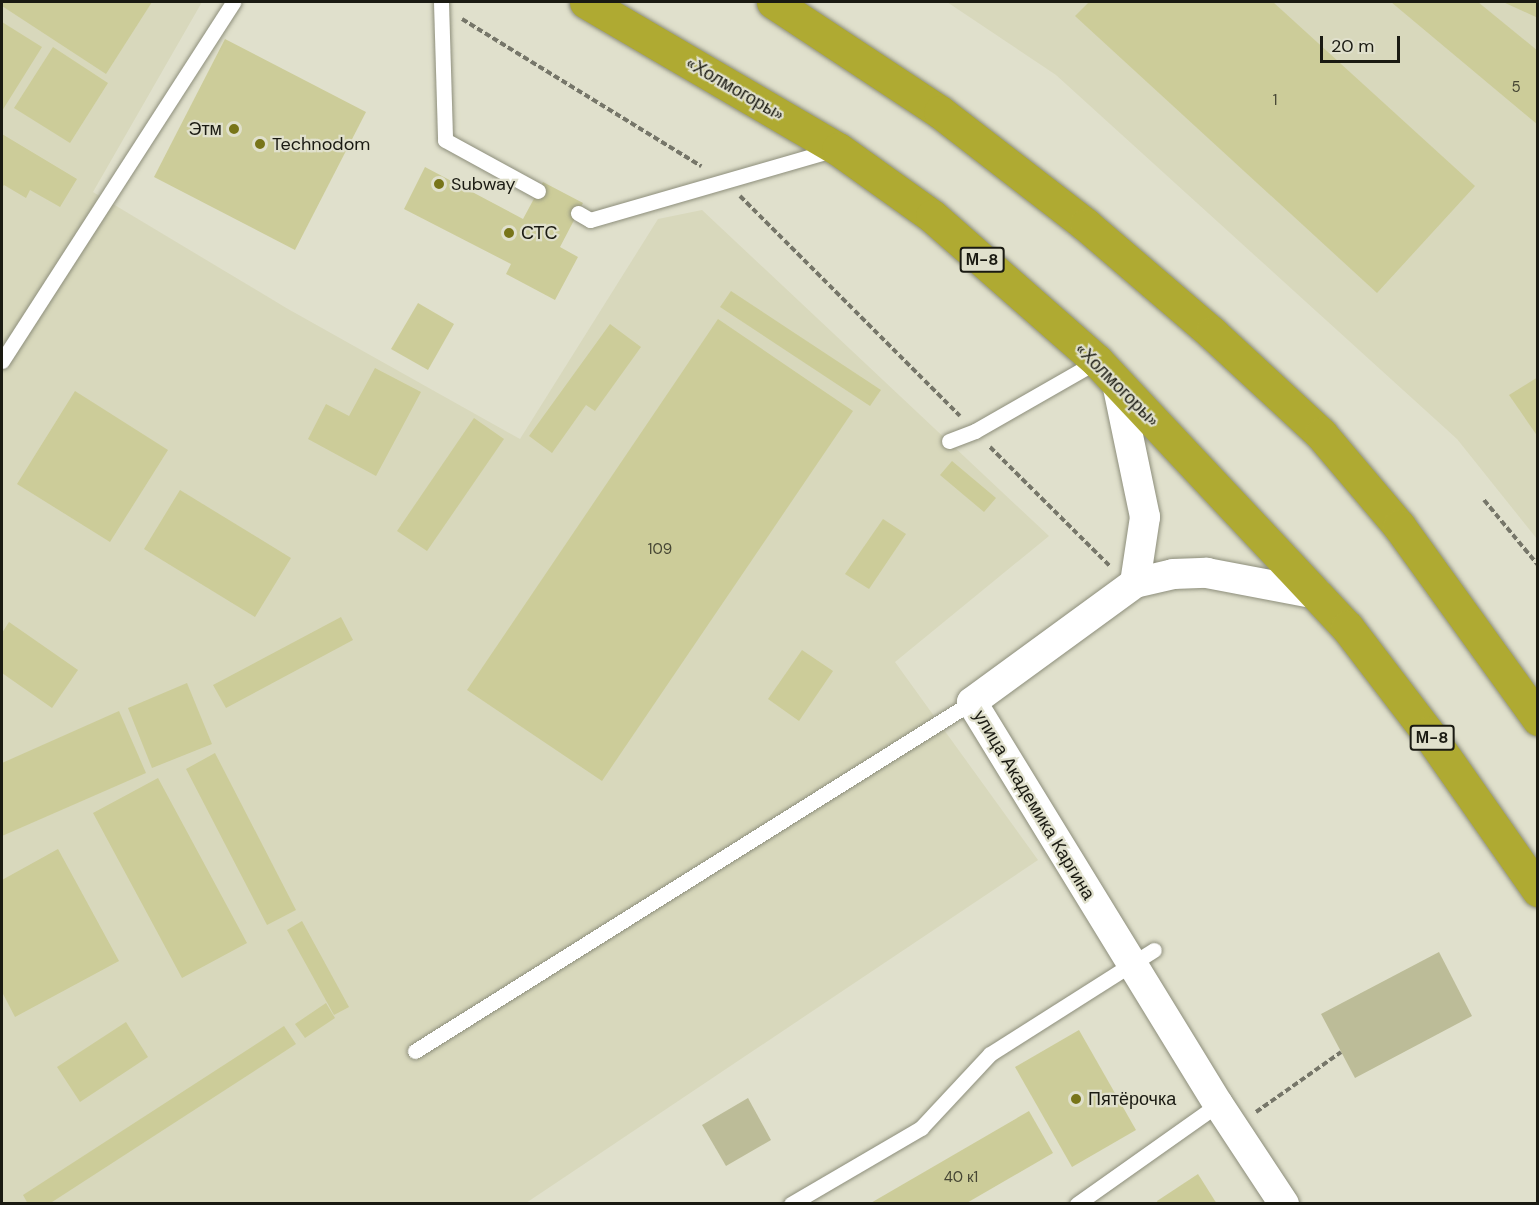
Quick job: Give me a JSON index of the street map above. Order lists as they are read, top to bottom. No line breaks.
{"streets":{"highway":["«Холмогоры»","М-8"],"street":["улица Академика Каргина"]},"crossings":[["«Холмогоры»","улица Академика Каргина"]],"places":["Этм","Technodom","Subway","СТС","Пятёрочка"],"house_numbers":["5","1","109","40 к1"],"scale_bar":"20 m"}
